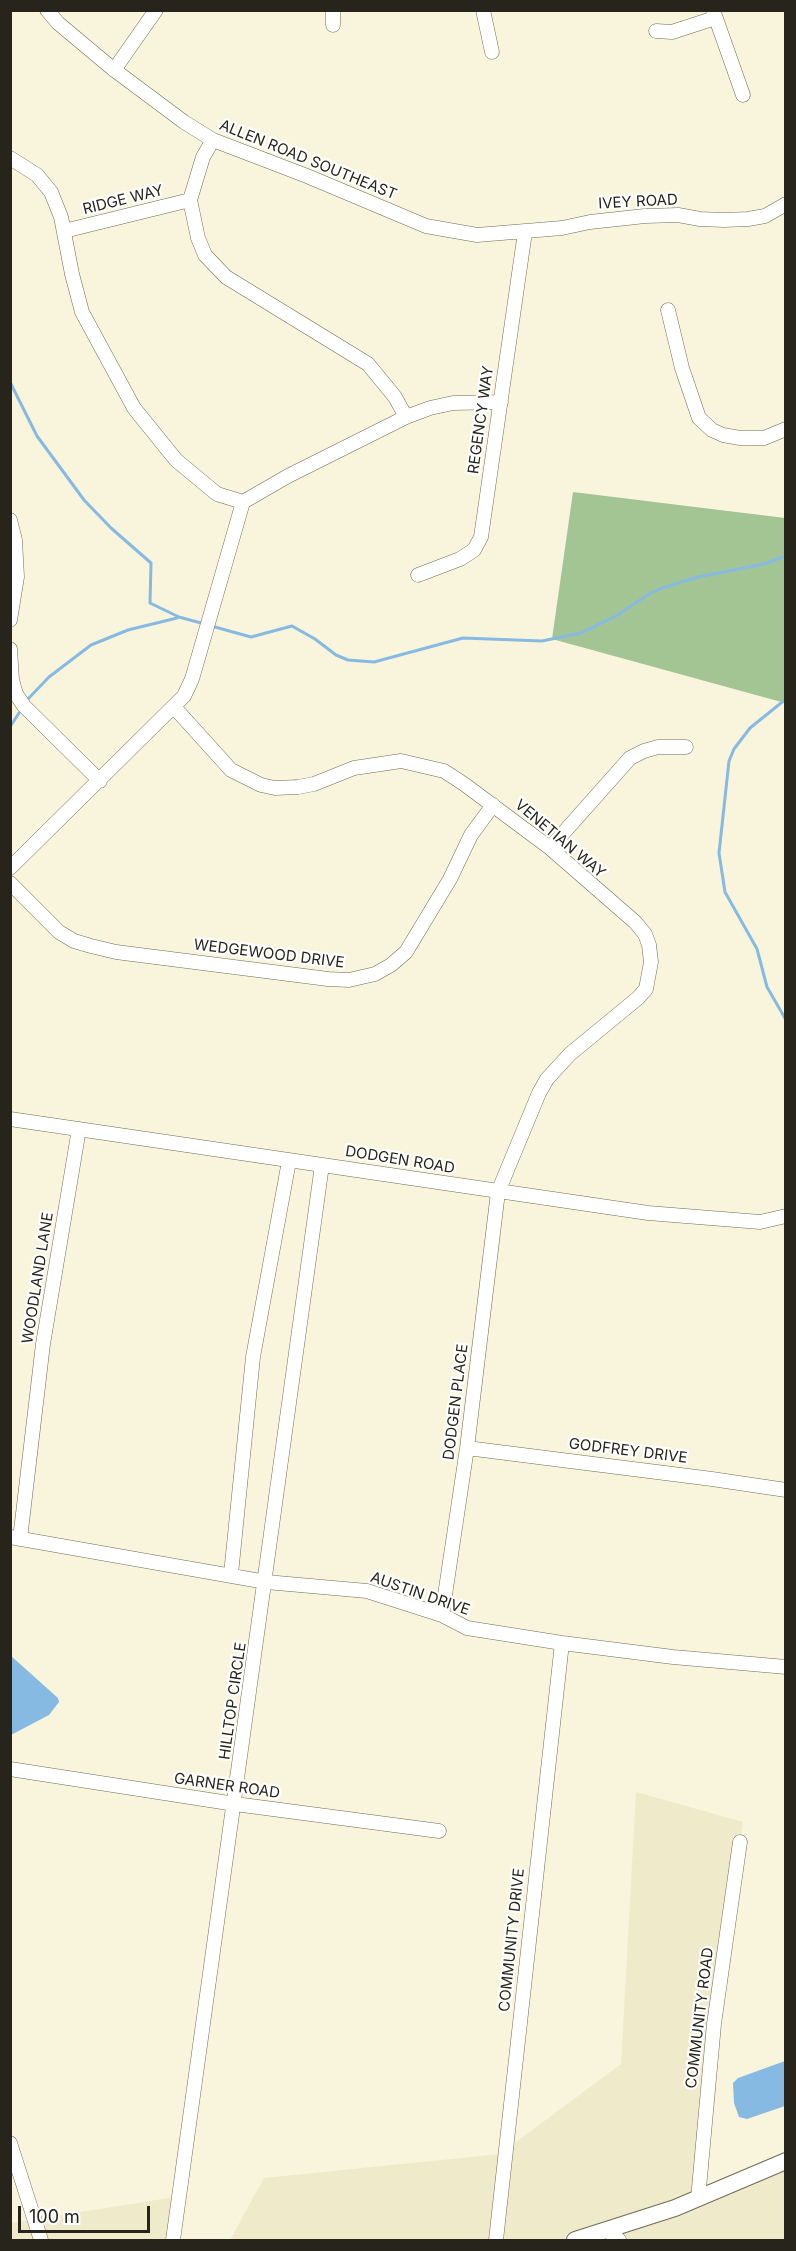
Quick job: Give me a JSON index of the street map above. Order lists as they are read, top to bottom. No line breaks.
{"streets":{"street":["ALLEN ROAD SOUTHEAST","RIDGE WAY","IVEY ROAD","REGENCY WAY","VENETIAN WAY","WEDGEWOOD DRIVE","DODGEN ROAD","WOODLAND LANE","DODGEN PLACE","GODFREY DRIVE","AUSTIN DRIVE","HILLTOP CIRCLE","GARNER ROAD","COMMUNITY DRIVE","COMMUNITY ROAD"]},"crossings":[["ALLEN ROAD SOUTHEAST","IVEY ROAD"],["ALLEN ROAD SOUTHEAST","REGENCY WAY"],["IVEY ROAD","REGENCY WAY"],["VENETIAN WAY","WEDGEWOOD DRIVE"],["VENETIAN WAY","DODGEN ROAD"],["VENETIAN WAY","DODGEN PLACE"],["DODGEN ROAD","WOODLAND LANE"],["DODGEN ROAD","DODGEN PLACE"],["DODGEN ROAD","HILLTOP CIRCLE"],["WOODLAND LANE","AUSTIN DRIVE"],["DODGEN PLACE","GODFREY DRIVE"],["DODGEN PLACE","AUSTIN DRIVE"],["AUSTIN DRIVE","HILLTOP CIRCLE"],["AUSTIN DRIVE","COMMUNITY DRIVE"],["HILLTOP CIRCLE","GARNER ROAD"]],"scale_bar":"100 m"}
